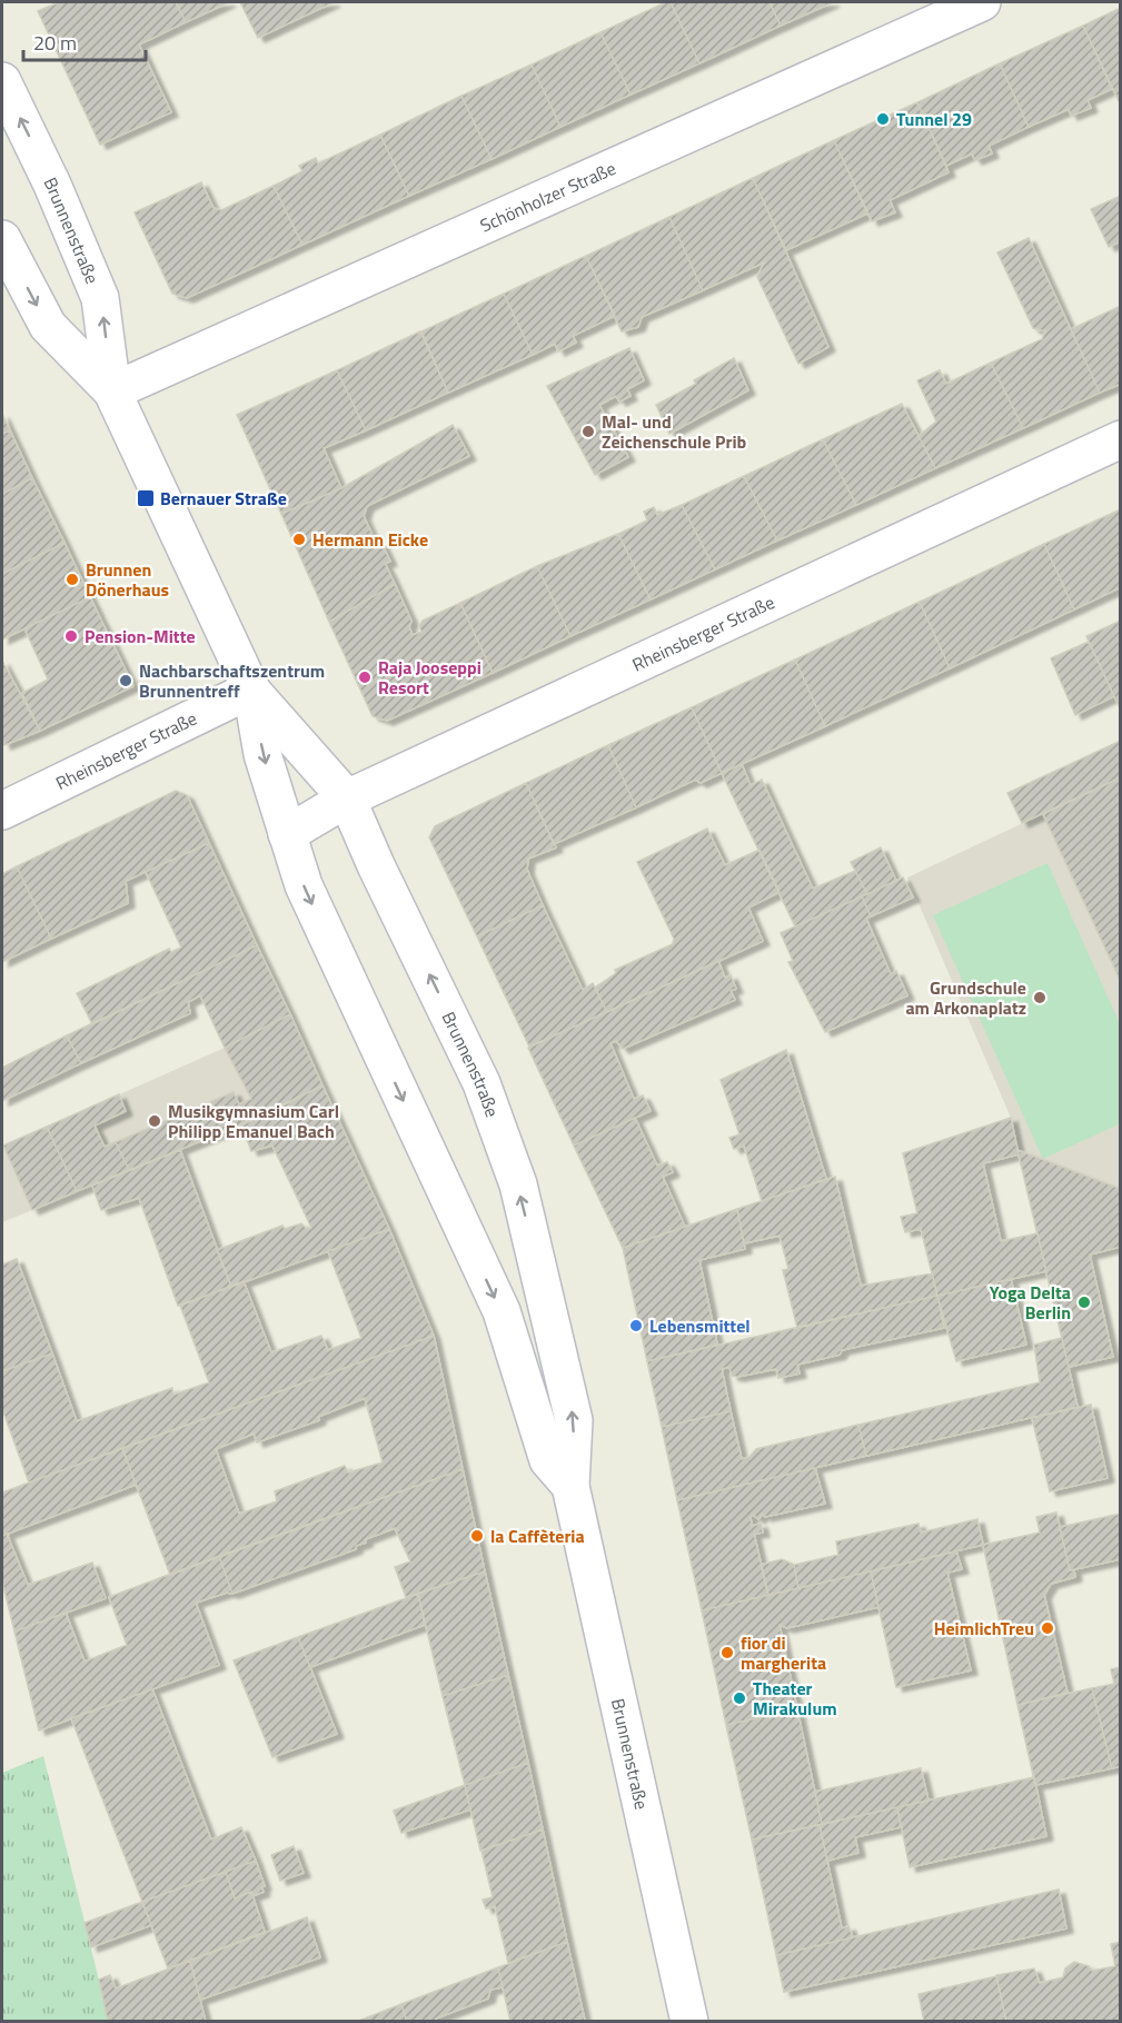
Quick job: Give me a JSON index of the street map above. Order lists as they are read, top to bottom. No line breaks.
{"streets":{"main road":["Schönholzer Straße","Brunnenstraße","Rheinsberger Straße"]},"crossings":[["Schönholzer Straße","Brunnenstraße"],["Brunnenstraße","Rheinsberger Straße"]],"places":{"other":["Tunnel 29","Mal- und Zeichenschule Prib","Hermann Eicke","Brunnen Dönerhaus","Pension-Mitte","Raja Jooseppi Resort","Nachbarschaftszentrum Brunnentreff","Grundschule am Arkonaplatz","Musikgymnasium Carl Philipp Emanuel Bach","Yoga Delta Berlin","Lebensmittel","la Caffèteria","HeimlichTreu","fior di margherita","Theater Mirakulum"],"transit":["Bernauer Straße"]},"scale_bar":"20 m"}
